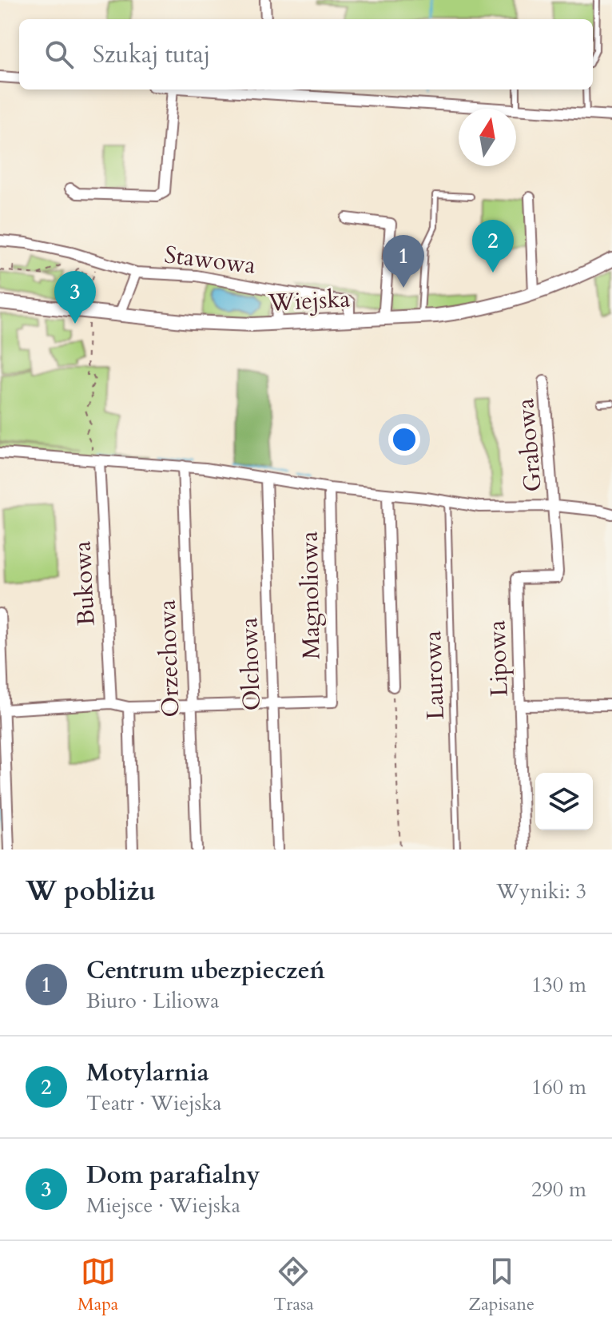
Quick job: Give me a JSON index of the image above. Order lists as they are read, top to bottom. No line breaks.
{"streets":{"street":["Stawowa","Wiejska","Grabowa","Bukowa","Magnoliowa","Orzechowa","Lipowa","Olchowa"],"lane":["Laurowa"]},"crossings":[["Stawowa","Wiejska"],["Grabowa","Lipowa"],["Magnoliowa","Olchowa"]],"north":"top","page":{"search":"Szukaj tutaj","pins":["2","1","3"],"heading":["W pobliżu","Wyniki: 3"],"list":[{"mark":"1","name":"Centrum ubezpieczeń","note":"Biuro · Liliowa","value":"130 m"},{"mark":"2","name":"Motylarnia","note":"Teatr · Wiejska","value":"160 m"},{"mark":"3","name":"Dom parafialny","note":"Miejsce · Wiejska","value":"290 m"}],"nav":["Mapa","Trasa","Zapisane"]}}
